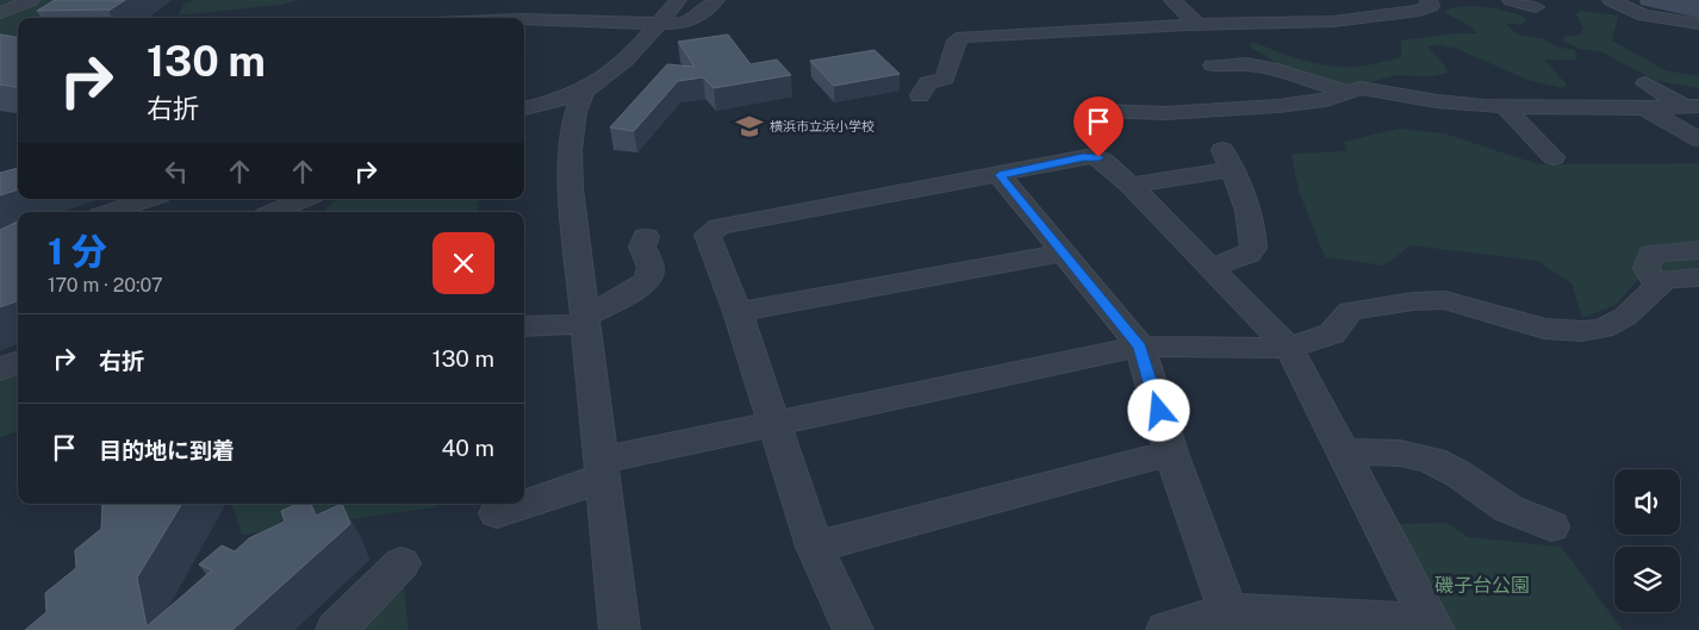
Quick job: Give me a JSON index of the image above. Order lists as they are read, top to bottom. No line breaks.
{"parks":["磯子台公園"],"places":{"school or university":["横浜市立浜小学校"]},"page":{"turn":["130 m","右折"],"heading":["1 分","170 m · 20:07"],"list":[{"name":"右折","value":"130 m"},{"name":"目的地に到着","value":"40 m"}]}}
